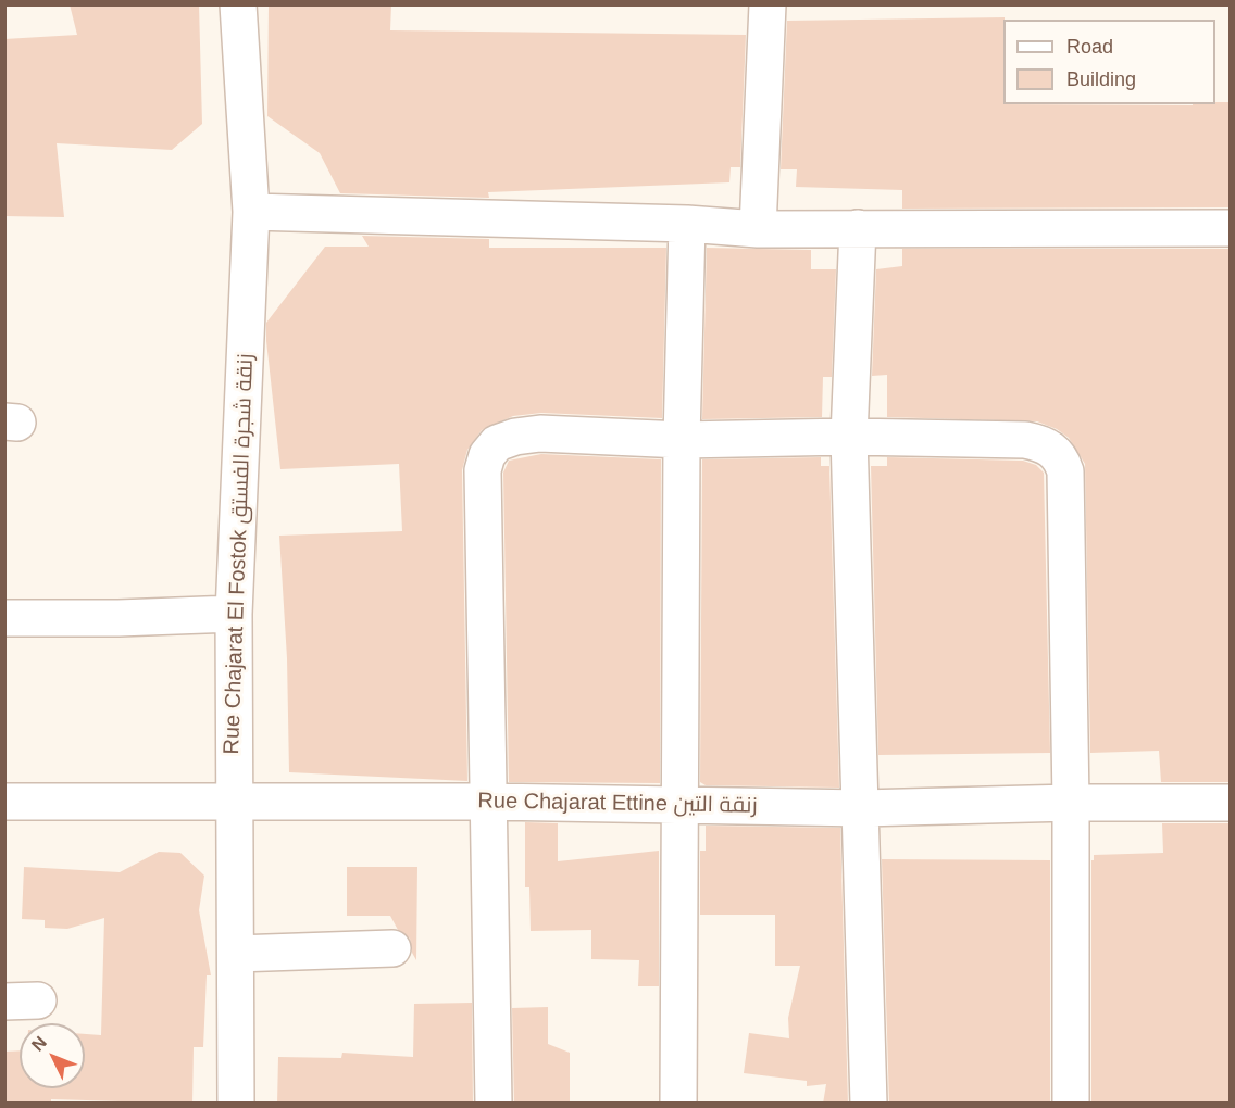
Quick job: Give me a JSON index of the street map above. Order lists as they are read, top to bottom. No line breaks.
{"streets":{"street":["Rue Chajarat El Fostok زنقة شجرة الفستق","Rue Chajarat Ettine زنقة التين"]},"crossings":[["Rue Chajarat El Fostok زنقة شجرة الفستق","Rue Chajarat Ettine زنقة التين"]],"legend":["Road","Building"],"north":"top left"}
